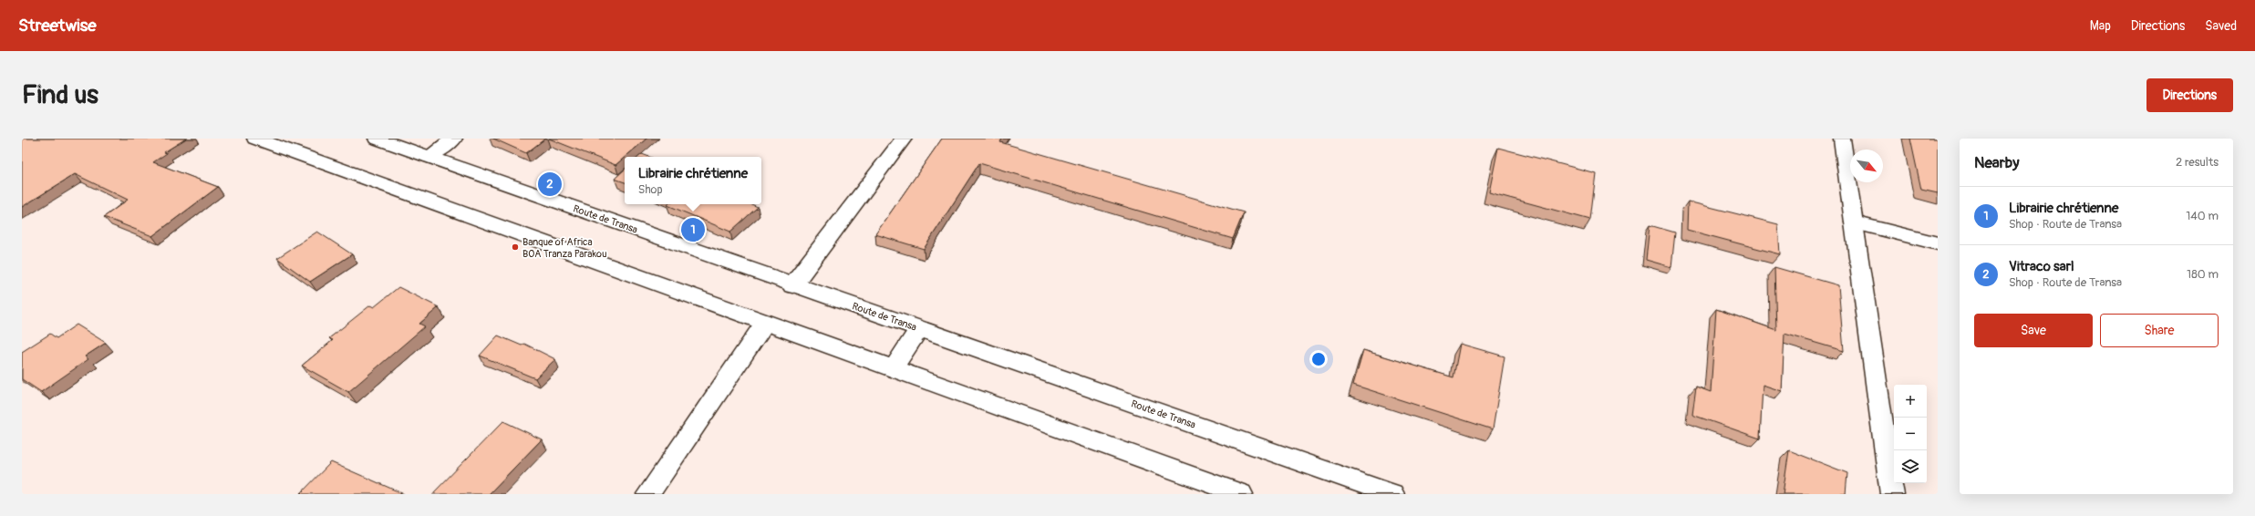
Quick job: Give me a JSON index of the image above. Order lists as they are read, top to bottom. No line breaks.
{"streets":{"main road":["Route de Transa"]},"places":["Banque of Africa BOA Tranza Parakou"],"north":"bottom right","page":{"header":"Streetwise","nav":["Map","Directions","Saved"],"buttons":["Directions",["Save","Share"]],"title":"Find us","heading":["Nearby","2 results"],"popup":["Librairie chrétienne","Shop"],"pins":["2","1"],"list":[{"mark":"1","name":"Librairie chrétienne","note":"Shop · Route de Transa","value":"140 m"},{"mark":"2","name":"Vitraco sarl","note":"Shop · Route de Transa","value":"180 m"}],"map_buttons":["+","−"]}}
